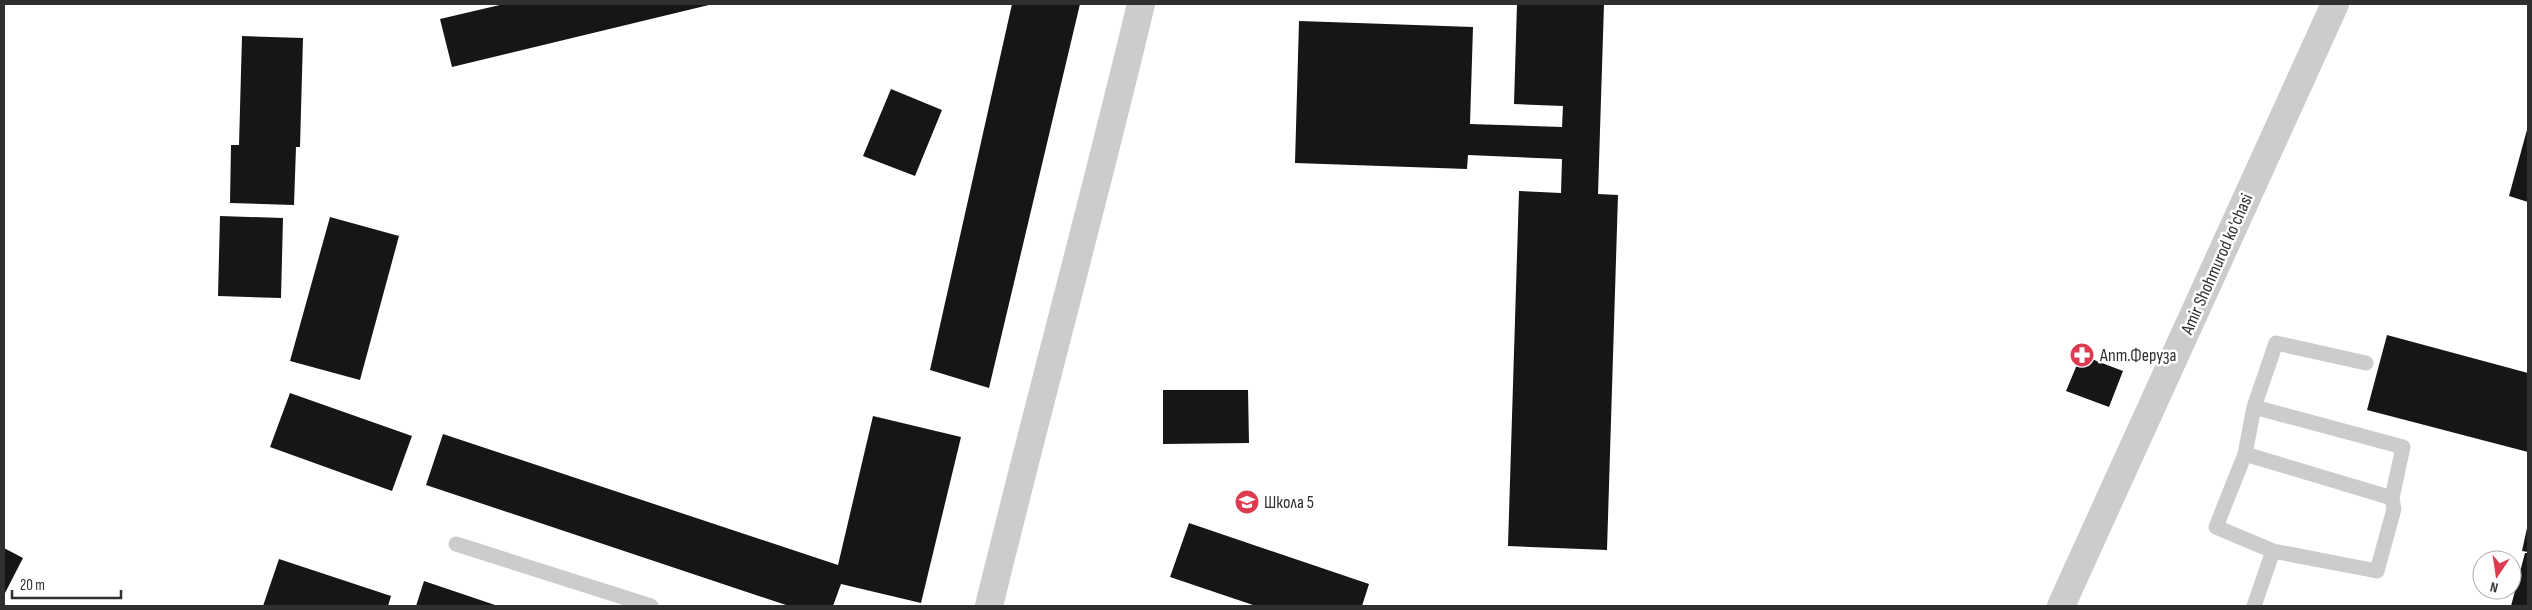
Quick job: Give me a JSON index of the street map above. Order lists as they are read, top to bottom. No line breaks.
{"streets":{"street":["Amir Shohmurod ko'chasi"]},"places":{"pharmacy":["Апт.Феруза"],"school or university":["Школа 5"]},"scale_bar":"20 m","north":"bottom"}
